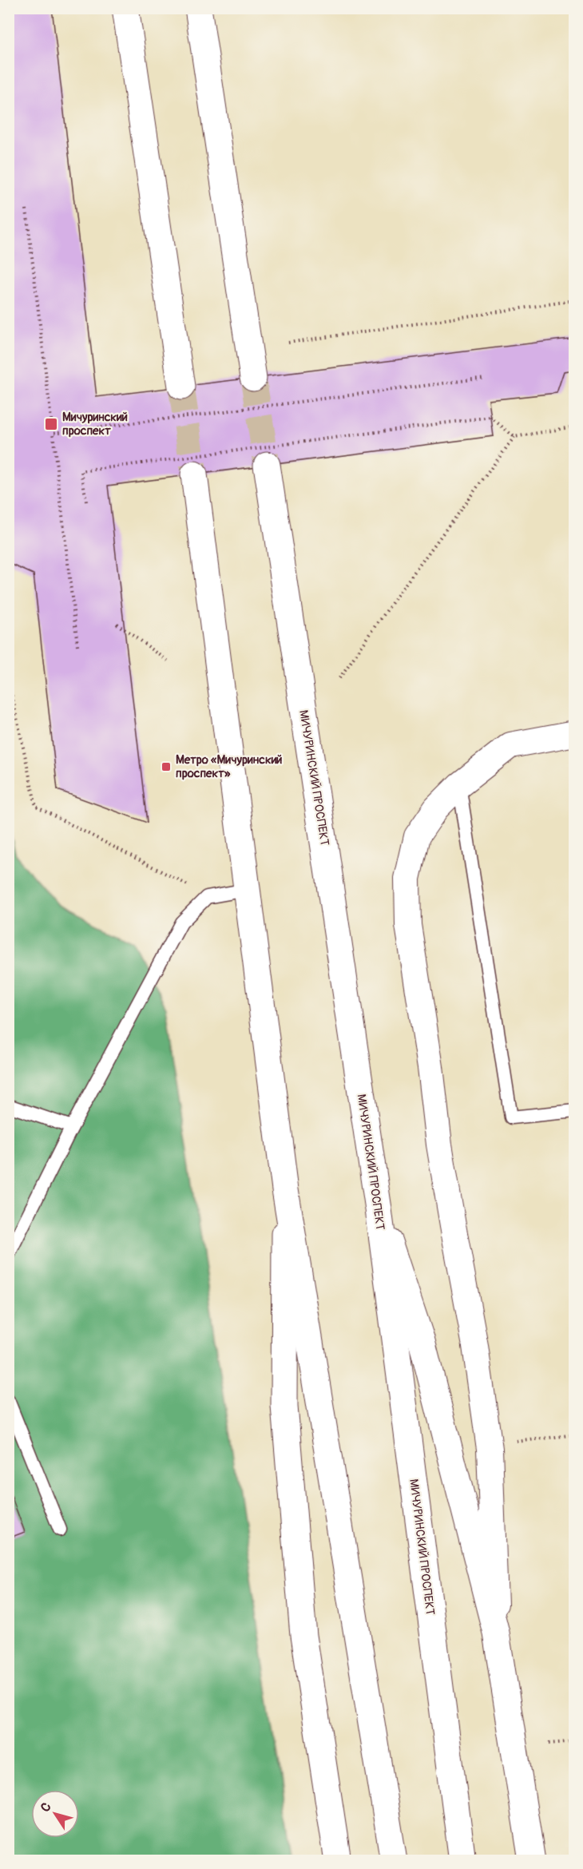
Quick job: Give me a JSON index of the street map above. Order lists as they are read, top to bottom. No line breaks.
{"streets":{"main road":["МИЧУРИНСКИЙ ПРОСПЕКТ"]},"places":{"transit":["Мичуринский проспект","Метро «Мичуринский проспект»"]},"north":"top left"}
